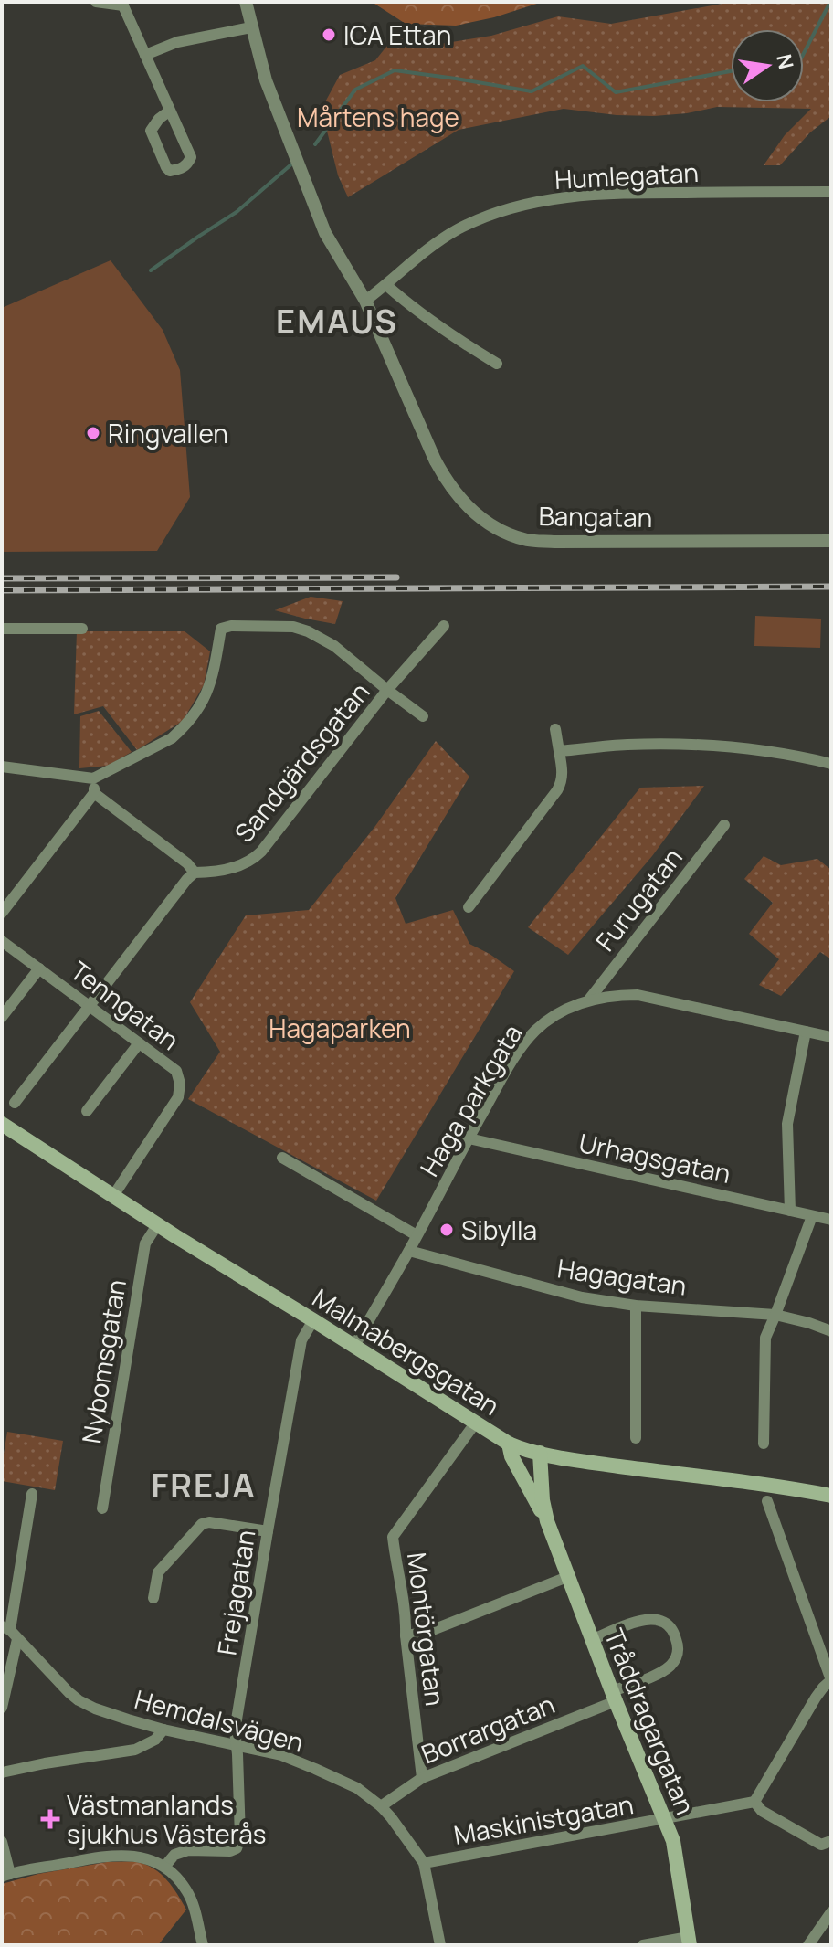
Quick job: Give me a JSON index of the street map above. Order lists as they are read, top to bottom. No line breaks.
{"streets":{"main road":["Malmabergsgatan","Tråddragargatan"],"street":["Humlegatan","Bangatan","Sandgärdsgatan","Furugatan","Tenngatan","Haga parkgata","Urhagsgatan","Hagagatan","Nybomsgatan","Frejagatan","Montörgatan","Hemdalsvägen","Borrargatan","Maskinistgatan"]},"crossings":[["Humlegatan","Bangatan"],["Furugatan","Haga parkgata"],["Tenngatan","Malmabergsgatan"],["Haga parkgata","Urhagsgatan"],["Haga parkgata","Hagagatan"],["Haga parkgata","Malmabergsgatan"],["Malmabergsgatan","Nybomsgatan"],["Malmabergsgatan","Frejagatan"],["Malmabergsgatan","Montörgatan"],["Malmabergsgatan","Tråddragargatan"],["Frejagatan","Hemdalsvägen"],["Montörgatan","Borrargatan"],["Hemdalsvägen","Borrargatan"],["Hemdalsvägen","Maskinistgatan"],["Tråddragargatan","Borrargatan"],["Tråddragargatan","Maskinistgatan"]],"districts":["EMAUS","FREJA"],"parks":["Mårtens hage","Hagaparken"],"places":{"other":["ICA Ettan","Ringvallen","Sibylla"],"health":["Västmanlands sjukhus Västerås"]},"north":"right"}
